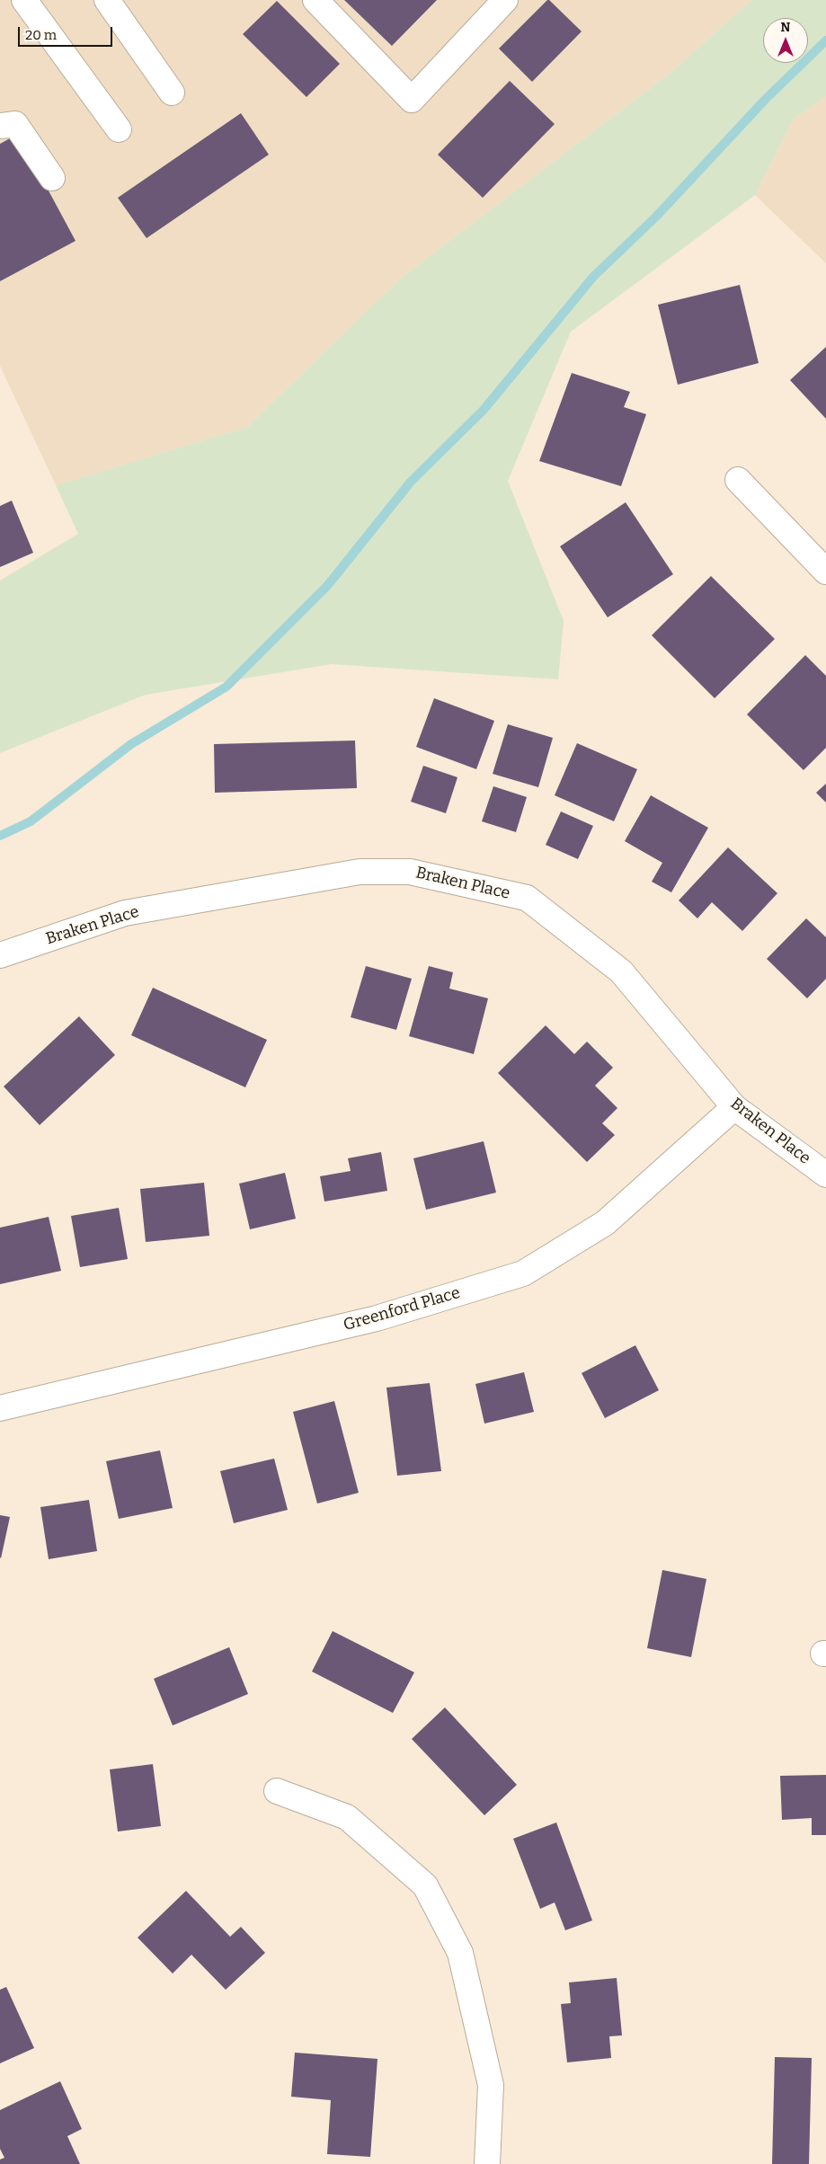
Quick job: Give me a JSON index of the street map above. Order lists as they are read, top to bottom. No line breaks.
{"streets":{"street":["Braken Place","Greenford Place"]},"crossings":[["Braken Place","Greenford Place"]],"scale_bar":"20 m","north":"top"}
